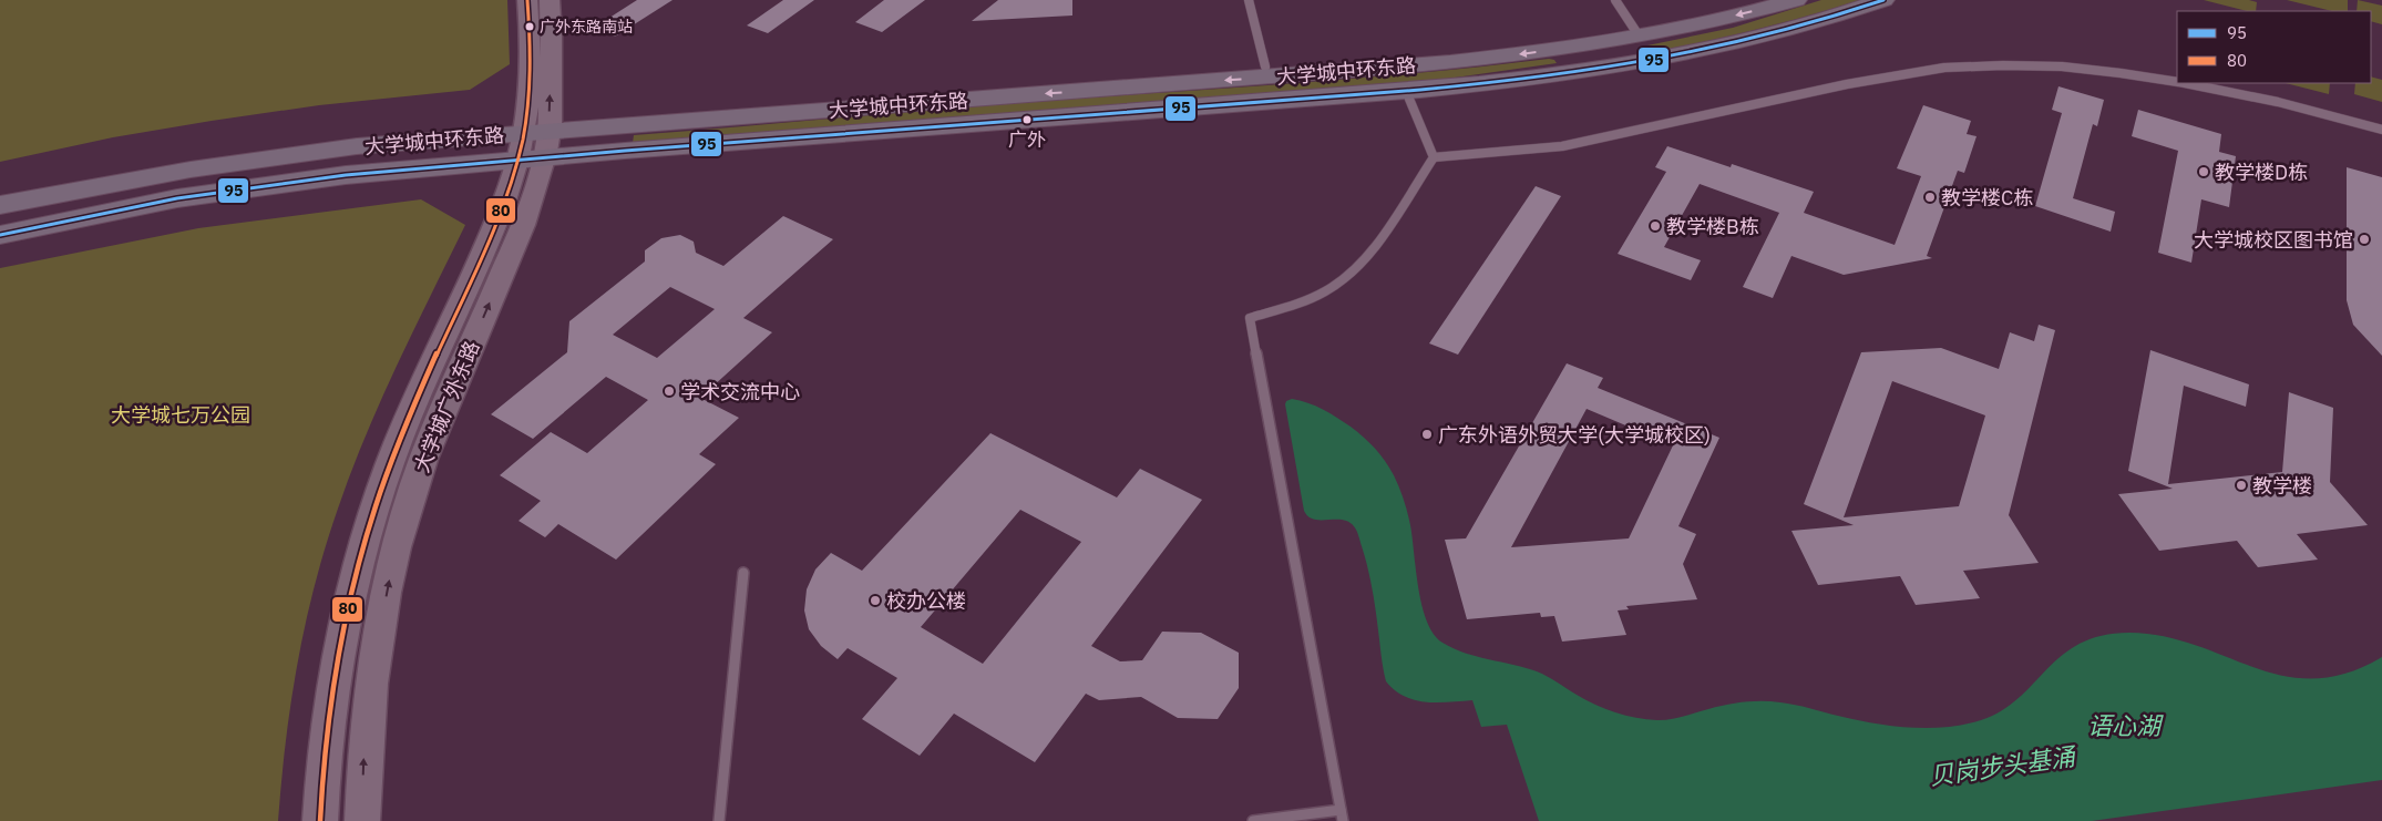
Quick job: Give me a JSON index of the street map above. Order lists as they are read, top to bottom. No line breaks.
{"streets":{"main road":["大学城中环东路"],"street":["大学城广外东路"]},"crossings":[["大学城中环东路","大学城广外东路"]],"water":["语心湖","贝岗步头基涌"],"parks":["大学城七万公园"],"places":["广外东路南站","广外","教学楼D栋","教学楼C栋","教学楼B栋","大学城校区图书馆","学术交流中心","广东外语外贸大学(大学城校区)","教学楼","校办公楼"],"lines":["transit line 95","transit line 80"],"legend":["95","80"]}
